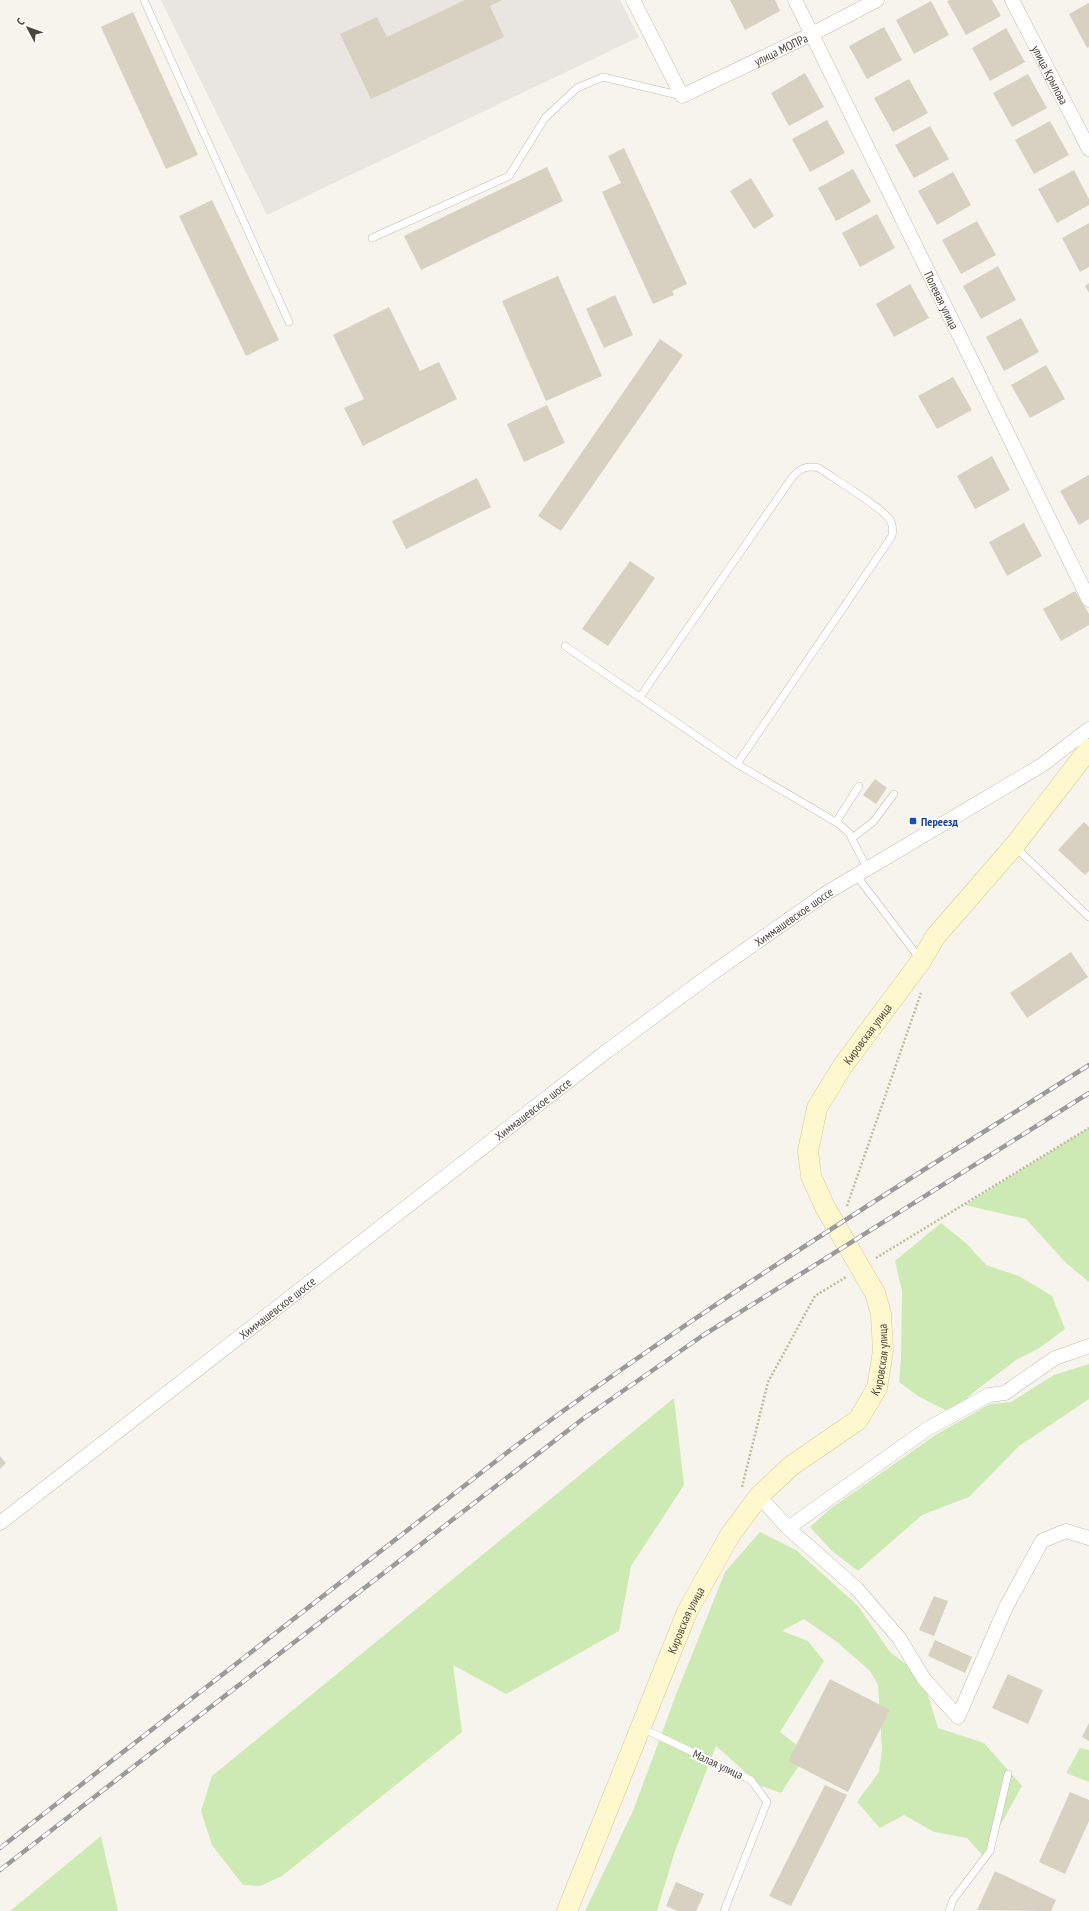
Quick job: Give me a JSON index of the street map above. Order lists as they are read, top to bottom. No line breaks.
{"streets":{"main road":["Кировская улица"],"street":["улица МОПРа","улица Крылова","Полевая улица","Химмашевское шоссе"],"lane":["Малая улица"]},"crossings":[["улица МОПРа","Полевая улица"],["Кировская улица","Малая улица"]],"places":{"transit":["Переезд"]},"north":"top left"}
